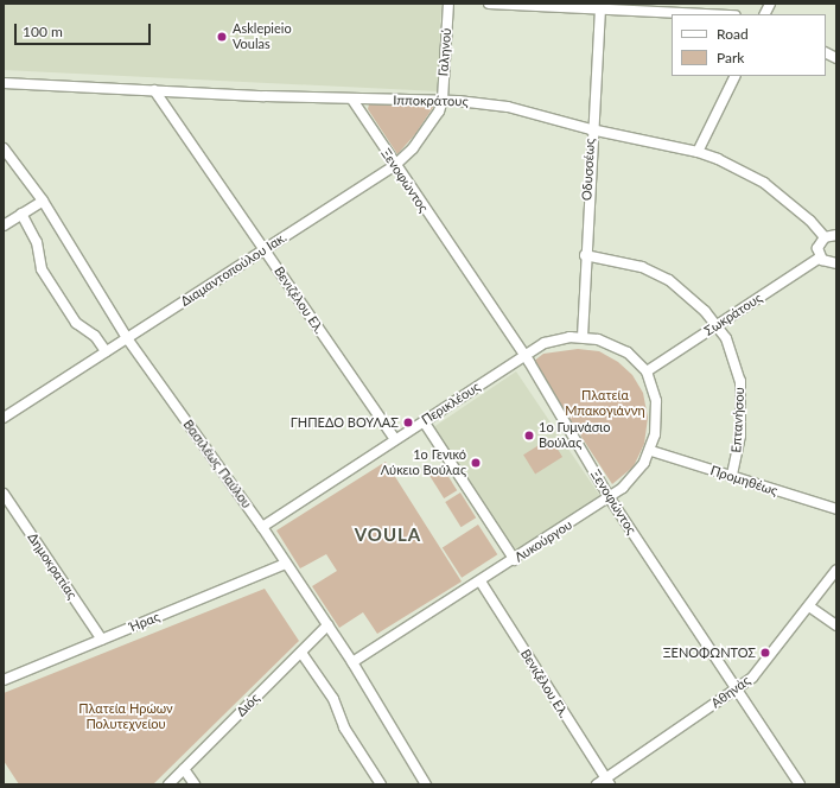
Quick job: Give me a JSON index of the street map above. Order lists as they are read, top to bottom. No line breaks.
{"streets":{"street":["Γαληνού","Ιπποκράτους","Οδυσσέως","Ξενοφώντος","Διαμαντοπούλου Ιακ.","Βενιζέλου Ελ.","Σωκράτους","Περικλέους","Επτανήσου","Βασιλέως Παύλου","Προμηθέως","Λυκούργου","Δημοκρατίας","Ήρας","Αθηνάς","Διός"]},"crossings":[["Γαληνού","Ιπποκράτους"],["Γαληνού","Διαμαντοπούλου Ιακ."],["Ιπποκράτους","Οδυσσέως"],["Ιπποκράτους","Ξενοφώντος"],["Ιπποκράτους","Διαμαντοπούλου Ιακ."],["Ιπποκράτους","Βενιζέλου Ελ."],["Οδυσσέως","Περικλέους"],["Οδυσσέως","Επτανήσου"],["Ξενοφώντος","Διαμαντοπούλου Ιακ."],["Ξενοφώντος","Περικλέους"],["Ξενοφώντος","Λυκούργου"],["Ξενοφώντος","Αθηνάς"],["Διαμαντοπούλου Ιακ.","Βενιζέλου Ελ."],["Διαμαντοπούλου Ιακ.","Βασιλέως Παύλου"],["Βενιζέλου Ελ.","Περικλέους"],["Βενιζέλου Ελ.","Λυκούργου"],["Βενιζέλου Ελ.","Αθηνάς"],["Σωκράτους","Περικλέους"],["Σωκράτους","Επτανήσου"],["Σωκράτους","Λυκούργου"],["Περικλέους","Βασιλέως Παύλου"],["Περικλέους","Λυκούργου"],["Επτανήσου","Προμηθέως"],["Βασιλέως Παύλου","Λυκούργου"],["Βασιλέως Παύλου","Ήρας"],["Βασιλέως Παύλου","Διός"],["Προμηθέως","Λυκούργου"],["Δημοκρατίας","Ήρας"]],"districts":["VOULA"],"parks":["Πλατεία Μπακογιάννη","Πλατεία Ηρώων Πολυτεχνείου"],"places":["Asklepieio Voulas","ΓΗΠΕΔΟ ΒΟΥΛΑΣ","1ο Γυμνάσιο Βούλας","1ο Γενικό Λύκειο Βούλας","ΞΕΝΟΦΩΝΤΟΣ"],"legend":["Road","Park"],"scale_bar":"100 m"}
